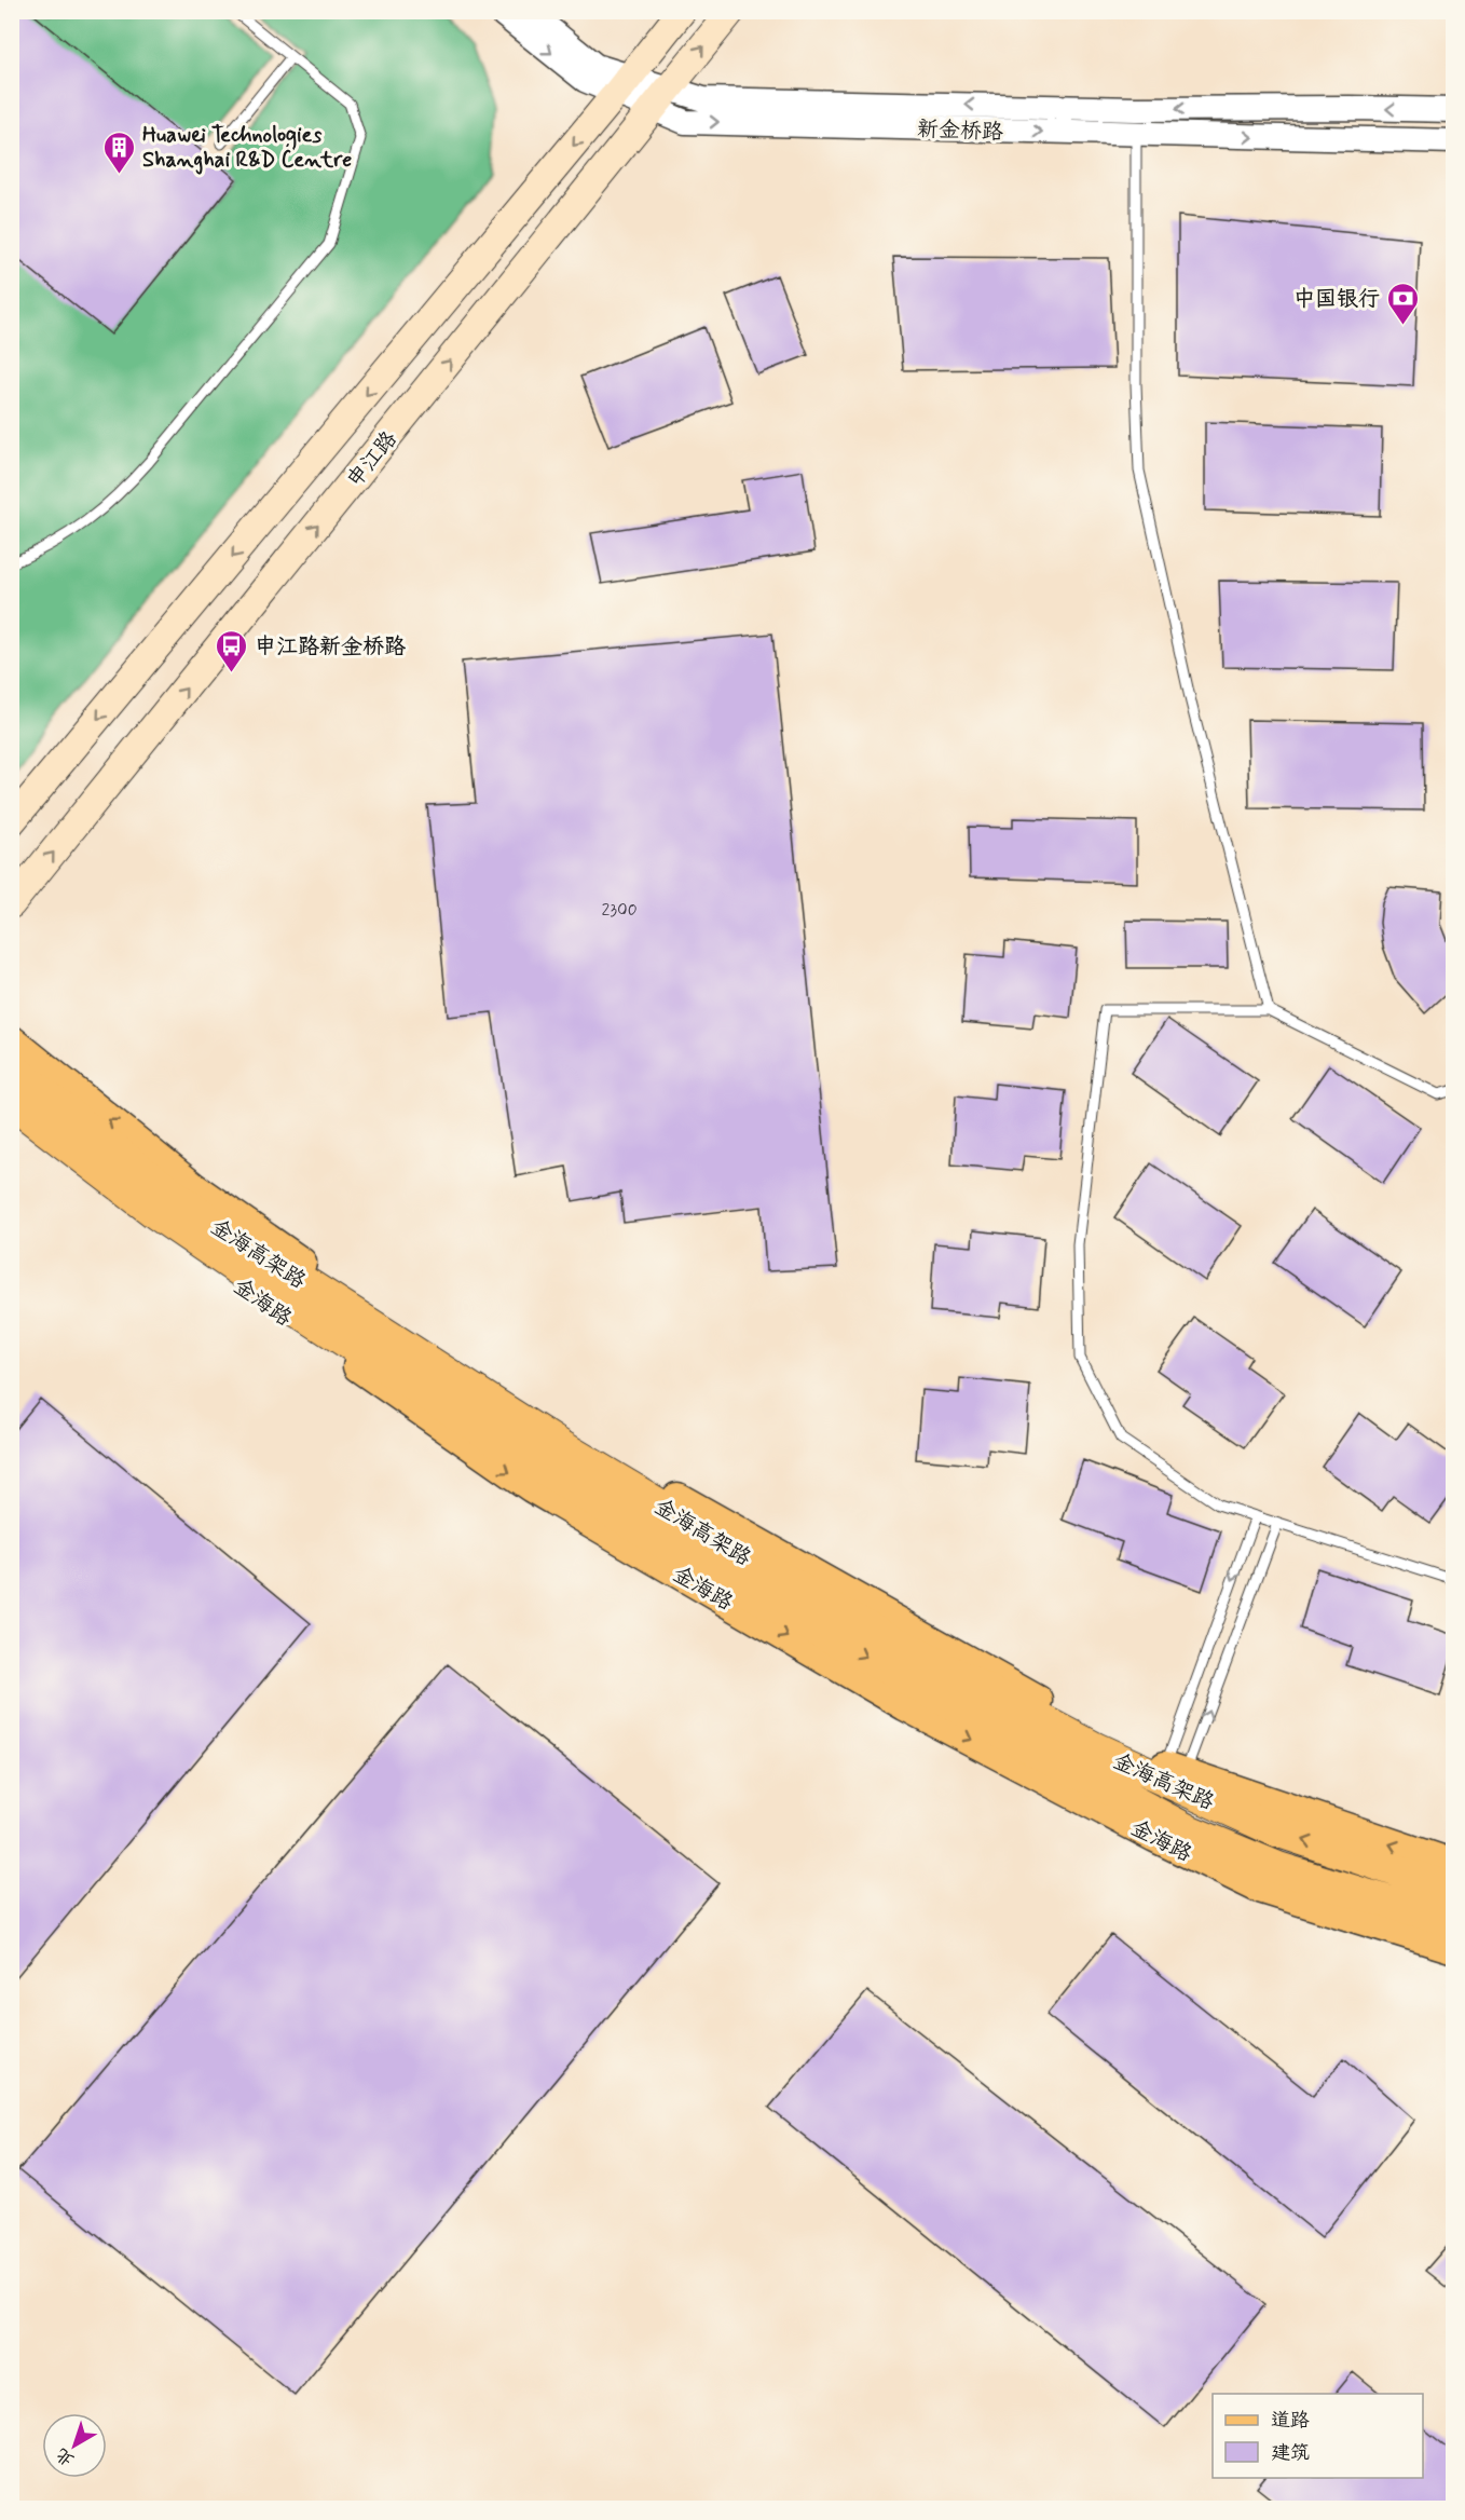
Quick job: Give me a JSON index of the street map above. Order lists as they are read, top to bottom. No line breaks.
{"streets":{"highway":["金海高架路"],"main road":["申江路","金海路"],"street":["新金桥路"]},"crossings":[["新金桥路","申江路"]],"places":{"building":["Huawei Technologies Shanghai R&D Centre"],"bank":["中国银行"],"bus stop":["申江路新金桥路"]},"house_numbers":["2300"],"legend":["道路","建筑"],"north":"bottom left"}
